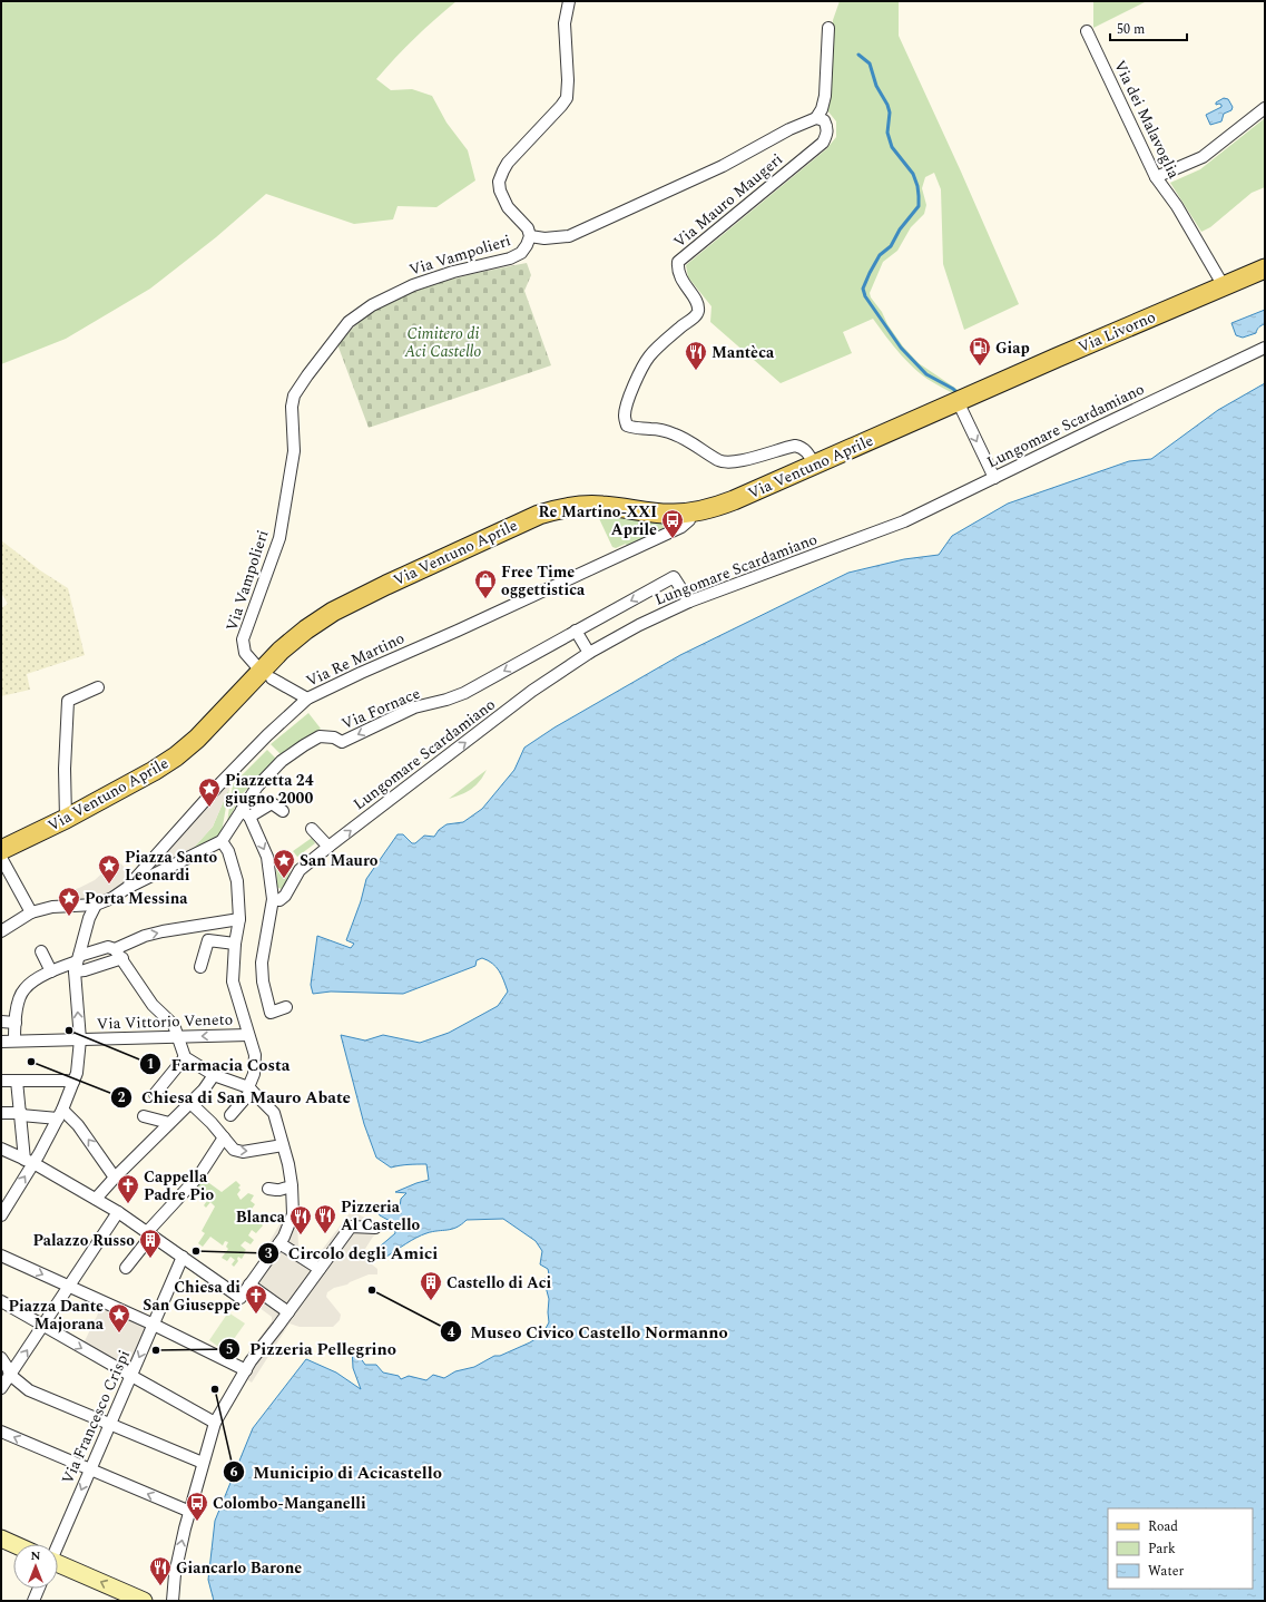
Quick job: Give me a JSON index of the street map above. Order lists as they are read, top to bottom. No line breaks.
{"streets":{"main road":["Via Livorno","Via Ventuno Aprile"],"street":["Via dei Malavoglia","Via Mauro Maugeri","Via Vampolieri","Lungomare Scardamiano","Via Re Martino","Via Fornace","Via Vittorio Veneto","Via Francesco Crispi"]},"crossings":[["Via dei Malavoglia","Via Livorno"],["Via Mauro Maugeri","Via Vampolieri"],["Via Mauro Maugeri","Via Ventuno Aprile"],["Via Vampolieri","Via Ventuno Aprile"],["Via Vampolieri","Via Re Martino"],["Via Livorno","Via Ventuno Aprile"],["Lungomare Scardamiano","Via Fornace"],["Via Ventuno Aprile","Via Re Martino"]],"one_way":["Via Fornace"],"parks":["Cimitero di Aci Castello"],"places":{"fuel station":["Giap"],"restaurant":["Mantèca","Pizzeria Al Castello","Blanca","Giancarlo Barone"],"bus stop":["Re Martino-XXI Aprile","Colombo-Manganelli"],"shop":["Free Time oggettistica"],"place":["Piazzetta 24 giugno 2000","San Mauro","Piazza Santo Leonardi","Porta Messina","Piazza Dante Majorana"],"other":["Farmacia Costa","Chiesa di San Mauro Abate","Circolo degli Amici","Museo Civico Castello Normanno","Pizzeria Pellegrino","Municipio di Acicastello"],"church":["Cappella Padre Pio","Chiesa di San Giuseppe"],"building":["Palazzo Russo","Castello di Aci"]},"legend":["Road","Park","Water"],"scale_bar":"50 m","north":"top"}
